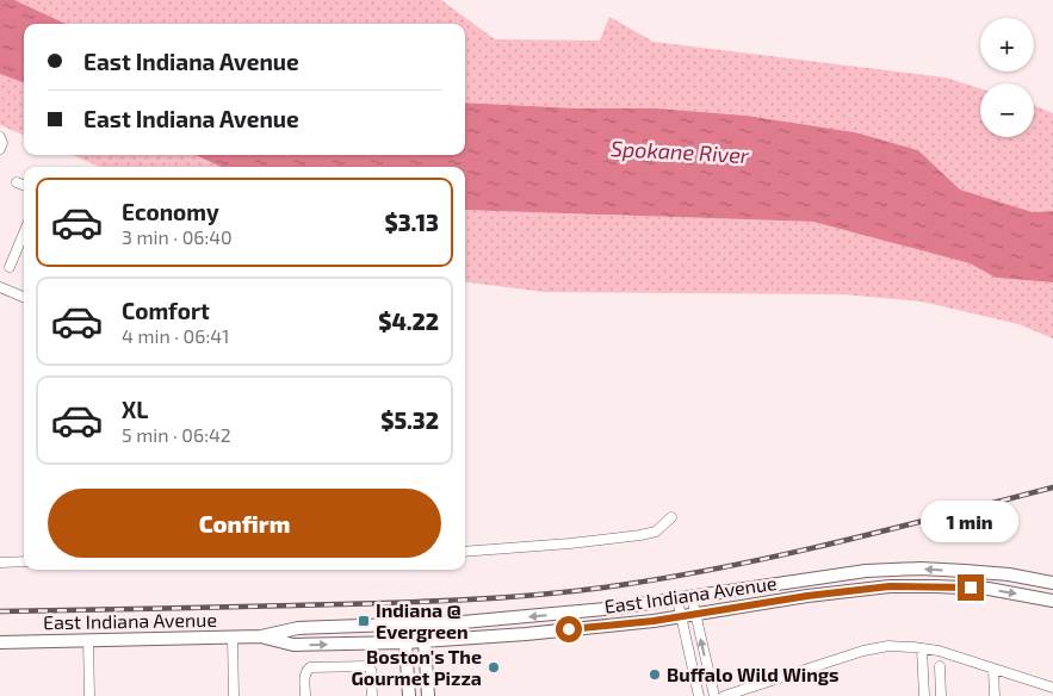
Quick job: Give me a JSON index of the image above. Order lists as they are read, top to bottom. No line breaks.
{"streets":{"main road":["East Indiana Avenue"]},"water":["Spokane River"],"places":{"transit":["Indiana @ Evergreen"],"other":["Boston's The Gourmet Pizza","Buffalo Wild Wings"]},"page":{"map_buttons":["+","−"],"banner":["East Indiana Avenue","East Indiana Avenue"],"list":[{"name":"Economy","note":"3 min · 06:40","value":"$3.13"},{"name":"Comfort","note":"4 min · 06:41","value":"$4.22"},{"name":"XL","note":"5 min · 06:42","value":"$5.32"}],"buttons":"Confirm","bubble":"1 min"}}
